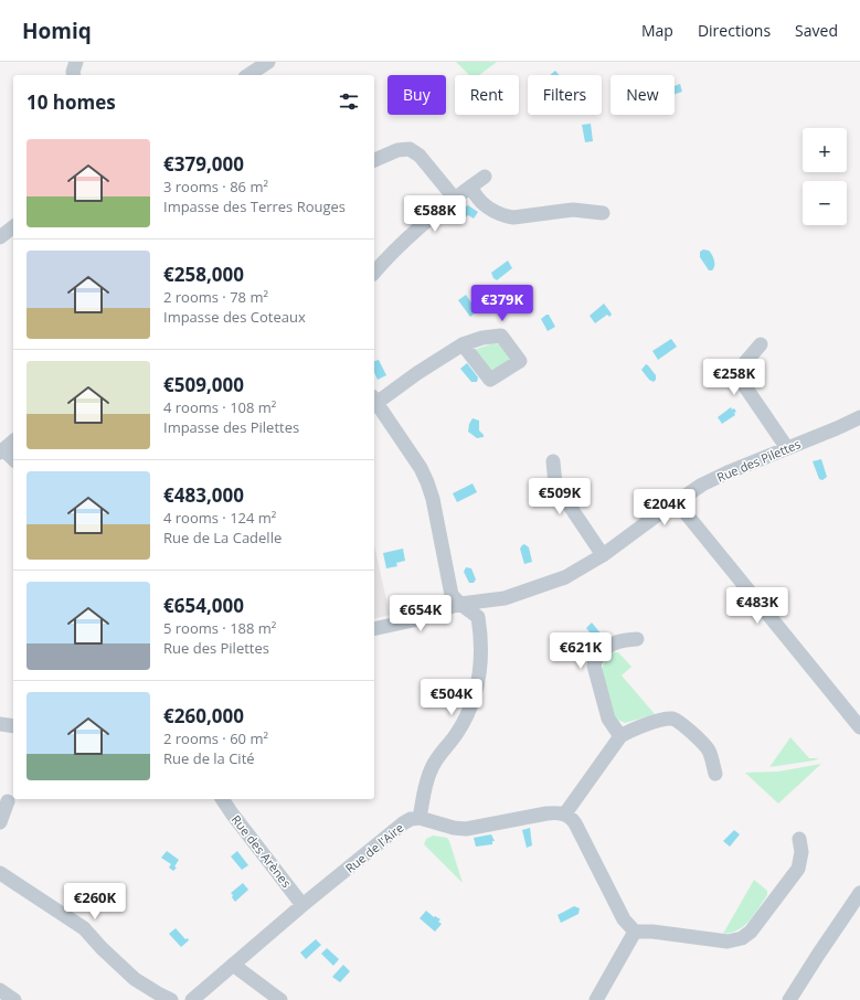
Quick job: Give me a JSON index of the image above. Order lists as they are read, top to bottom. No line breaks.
{"streets":{"street":["Rue des Pilettes","Rue de l'Aire","Rue des Arènes"]},"crossings":[["Rue de l'Aire","Rue des Arènes"]],"page":{"header":"Homiq","nav":["Map","Directions","Saved"],"chip":["Buy","Rent","Filters","New"],"heading":"10 homes","map_buttons":["+","−"],"list":[{"name":"€379,000","note":"3 rooms · 86 m² · Impasse des Terres Rouges"},{"name":"€258,000","note":"2 rooms · 78 m² · Impasse des Coteaux"},{"name":"€509,000","note":"4 rooms · 108 m² · Impasse des Pilettes"},{"name":"€483,000","note":"4 rooms · 124 m² · Rue de La Cadelle"},{"name":"€654,000","note":"5 rooms · 188 m² · Rue des Pilettes"},{"name":"€260,000","note":"2 rooms · 60 m² · Rue de la Cité"}],"price":["€588K","€379K","€258K","€509K","€204K","€483K","€654K","€621K","€504K","€260K"]}}
